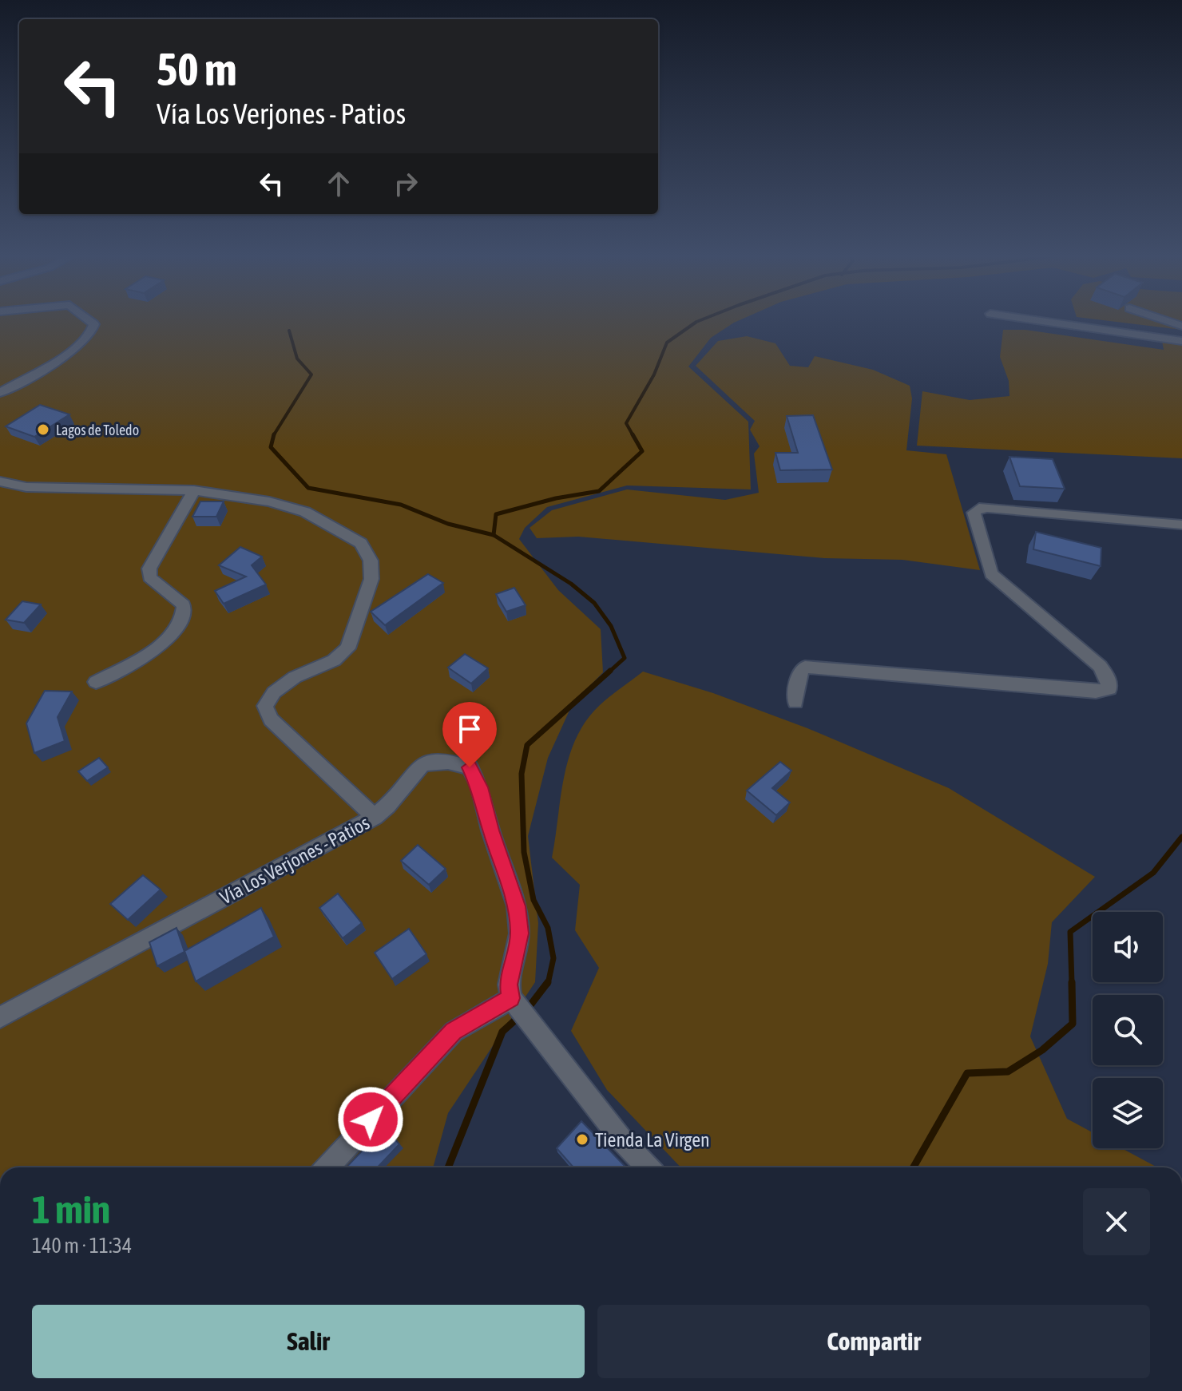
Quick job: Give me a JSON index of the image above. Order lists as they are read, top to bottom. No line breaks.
{"streets":{"street":["Vía Los Verjones - Patios"]},"places":["Lagos de Toledo","Tienda La Virgen"],"page":{"turn":["50 m","Vía Los Verjones - Patios"],"heading":["1 min","140 m · 11:34"],"buttons":["Salir","Compartir"]}}
